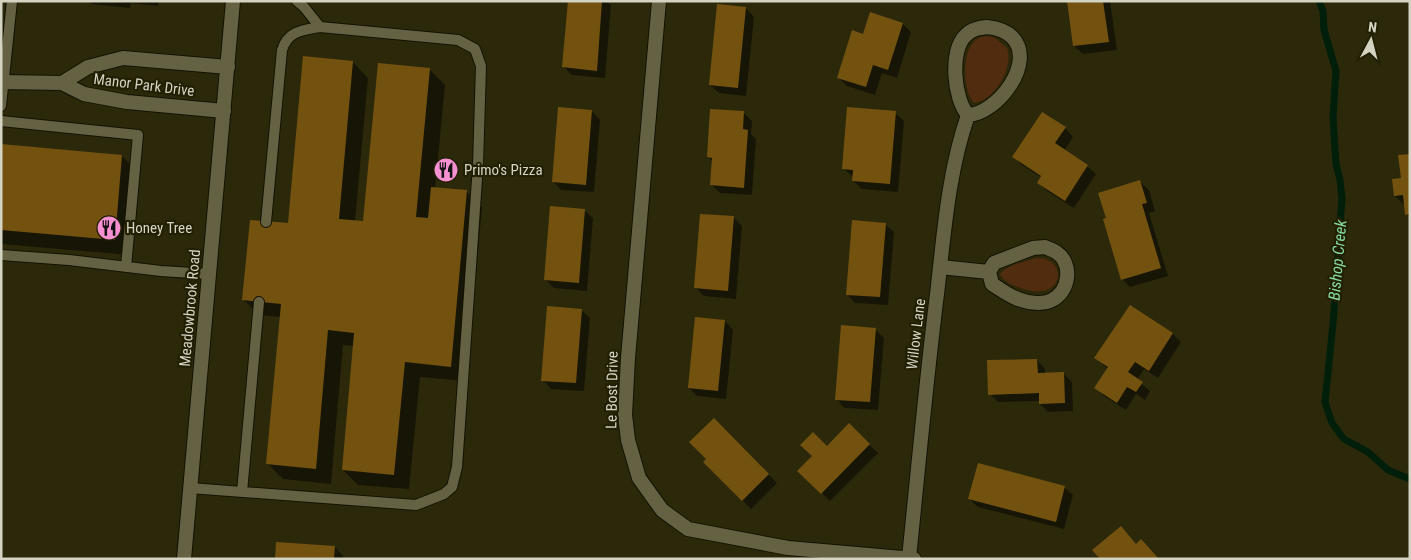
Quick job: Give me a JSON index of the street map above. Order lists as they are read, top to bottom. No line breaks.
{"streets":{"street":["Manor Park Drive","Meadowbrook Road","Willow Lane","Le Bost Drive"]},"crossings":[["Manor Park Drive","Meadowbrook Road"],["Willow Lane","Le Bost Drive"]],"water":["Bishop Creek"],"places":{"restaurant":["Primo's Pizza","Honey Tree"]},"north":"top"}
